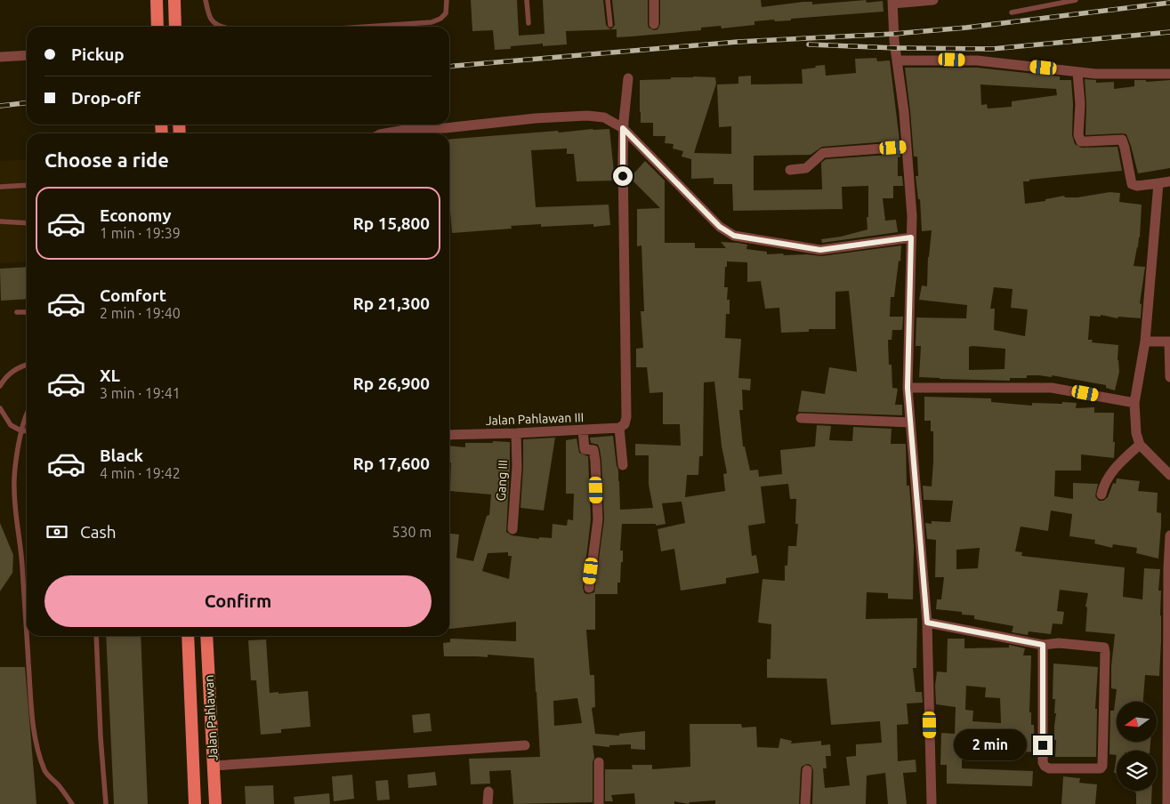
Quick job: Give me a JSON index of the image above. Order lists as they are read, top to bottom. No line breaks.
{"streets":{"main road":["Jalan Pahlawan"],"street":["Jalan Pahlawan III","Gang III"]},"crossings":[["Jalan Pahlawan III","Gang III"]],"north":"left","page":{"banner":["Pickup","Drop-off"],"heading":"Choose a ride","list":[{"name":"Economy","note":"1 min · 19:39","value":"Rp 15,800"},{"name":"Comfort","note":"2 min · 19:40","value":"Rp 21,300"},{"name":"XL","note":"3 min · 19:41","value":"Rp 26,900"},{"name":"Black","note":"4 min · 19:42","value":"Rp 17,600"}],"pay":["Cash","530 m"],"buttons":"Confirm","bubble":"2 min"}}
